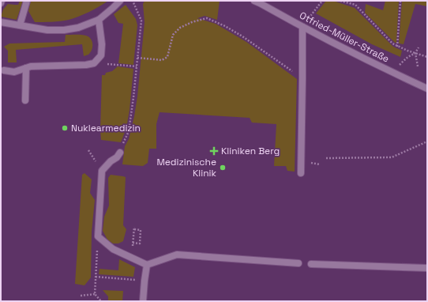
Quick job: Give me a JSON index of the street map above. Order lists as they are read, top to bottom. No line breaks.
{"streets":{"street":["Otfried-Müller-Straße"]},"places":{"other":["Nuklearmedizin","Medizinische Klinik"],"health":["Kliniken Berg"]}}
